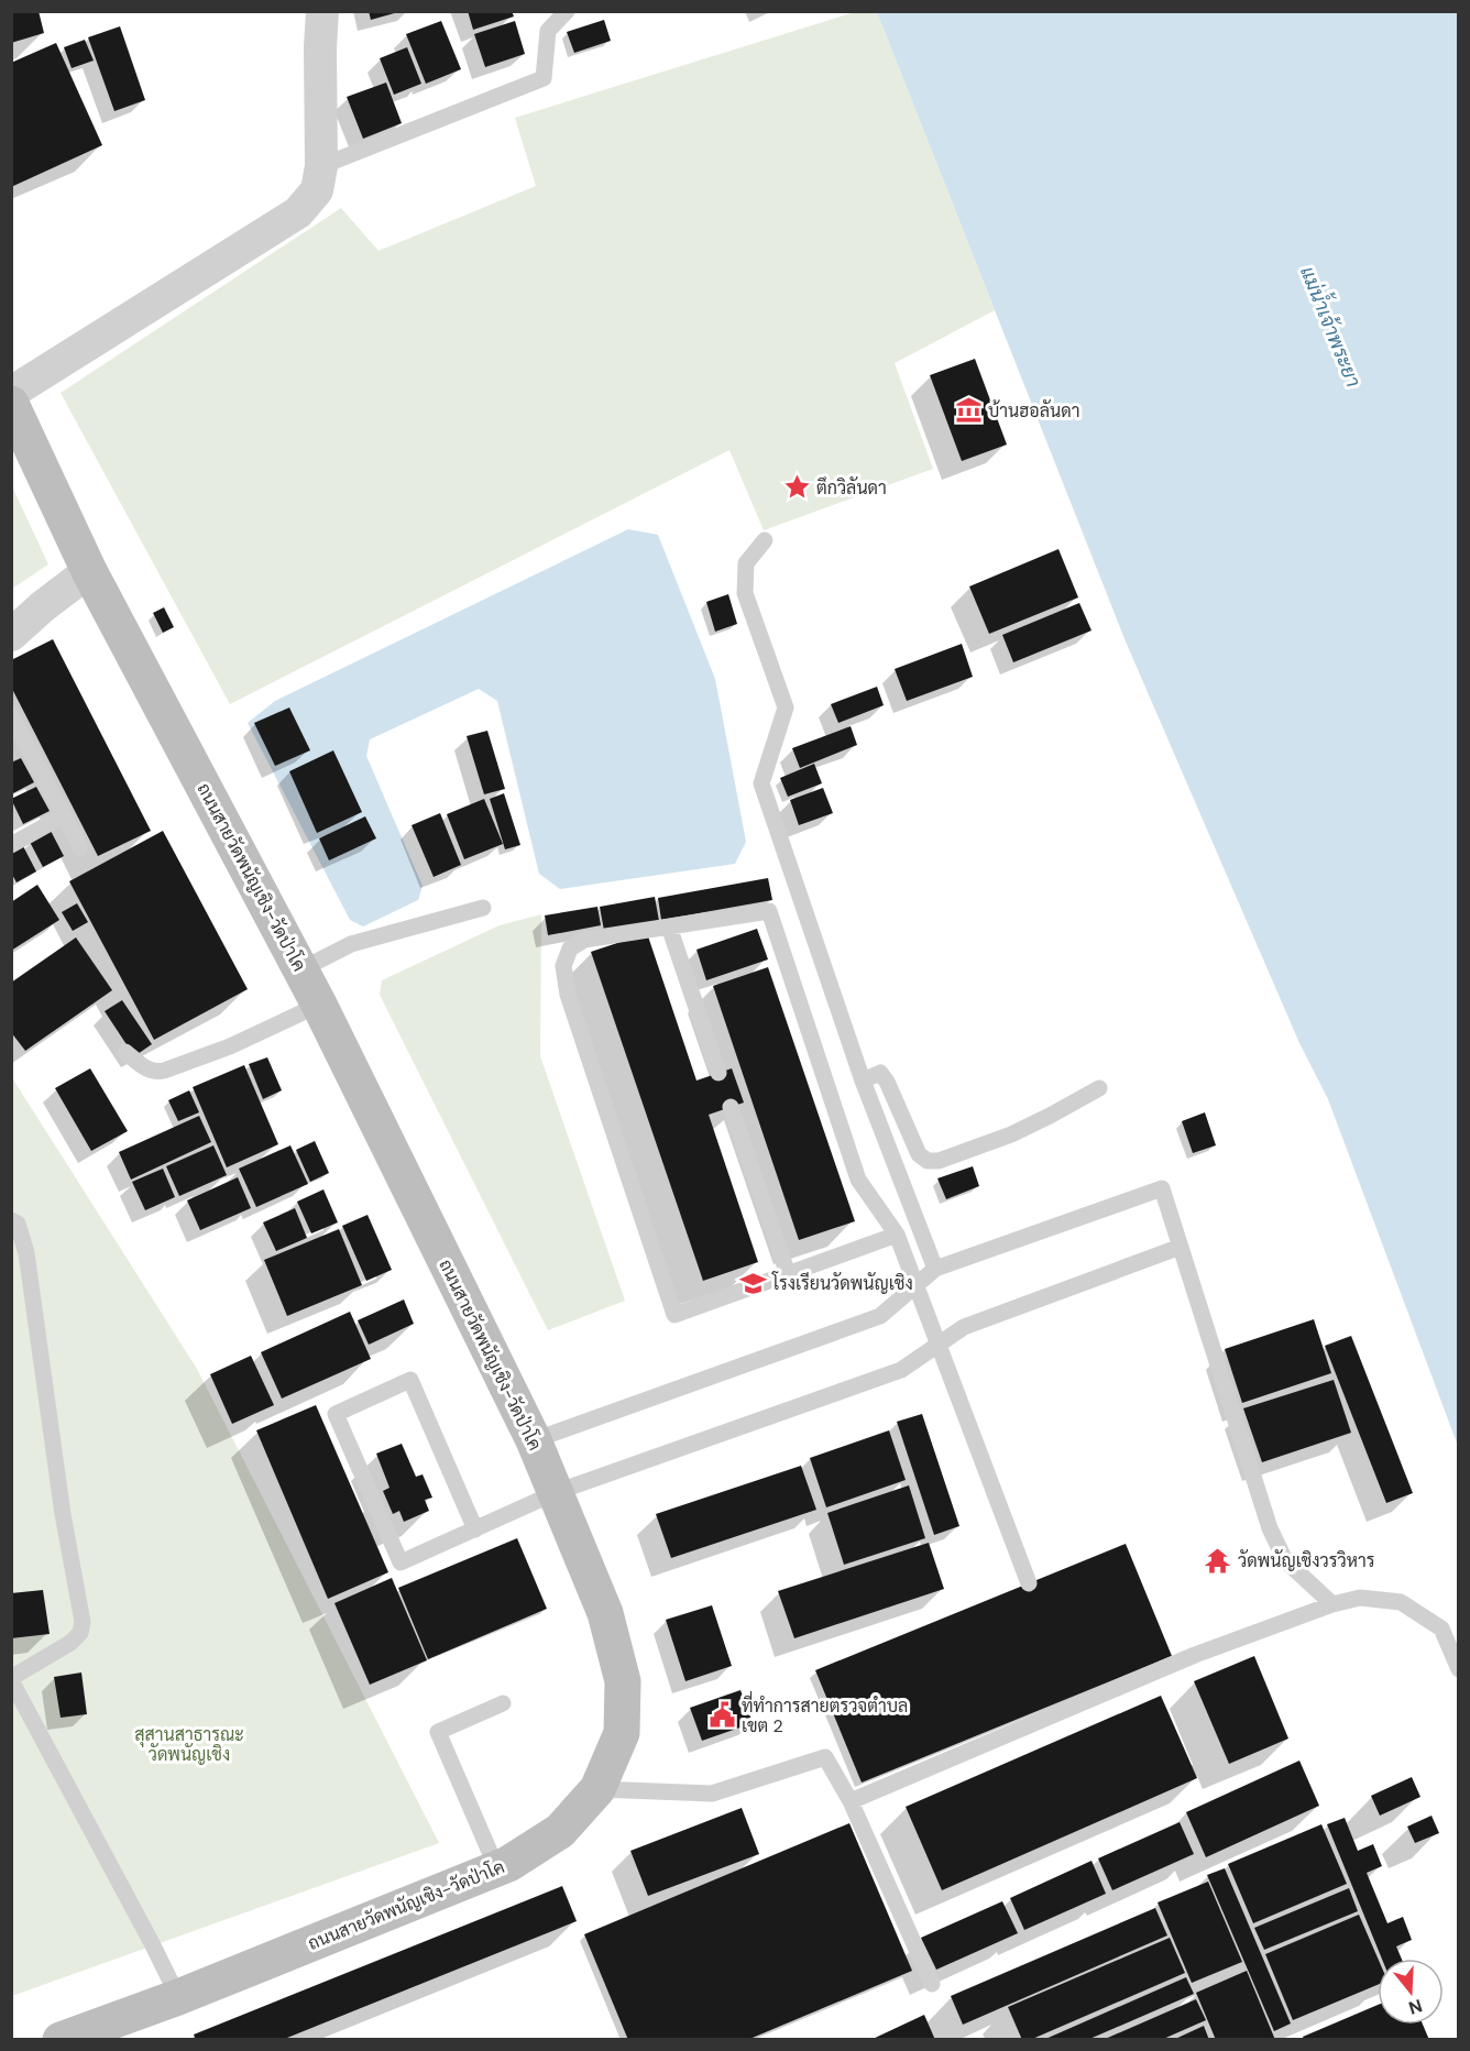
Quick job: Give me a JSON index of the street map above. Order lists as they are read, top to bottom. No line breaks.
{"streets":{"main road":["ถนนสายวัดพนัญเชิง-วัดป่าโค"]},"water":["แม่น้ำเจ้าพระยา"],"parks":["สุสานสาธารณะ วัดพนัญเชิง"],"places":{"museum":["บ้านฮอลันดา"],"place":["ตึกวิลันดา"],"school or university":["โรงเรียนวัดพนัญเชิง"],"temple":["วัดพนัญเชิงวรวิหาร"],"public building":["ที่ทำการสายตรวจตำบล เขต 2"]},"north":"bottom"}
